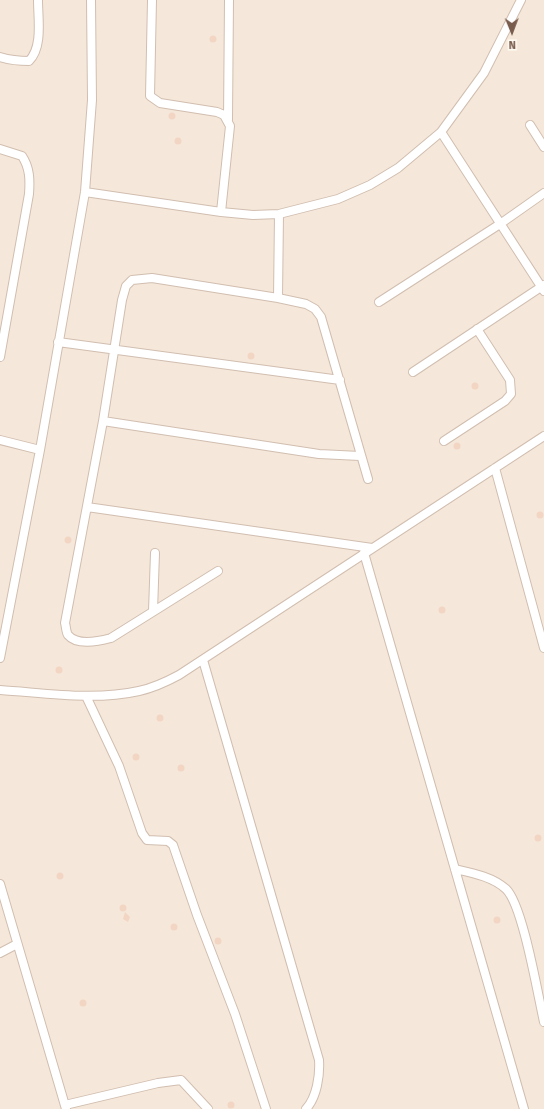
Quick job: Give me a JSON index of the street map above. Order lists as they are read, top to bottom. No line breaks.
{"north":"bottom"}
